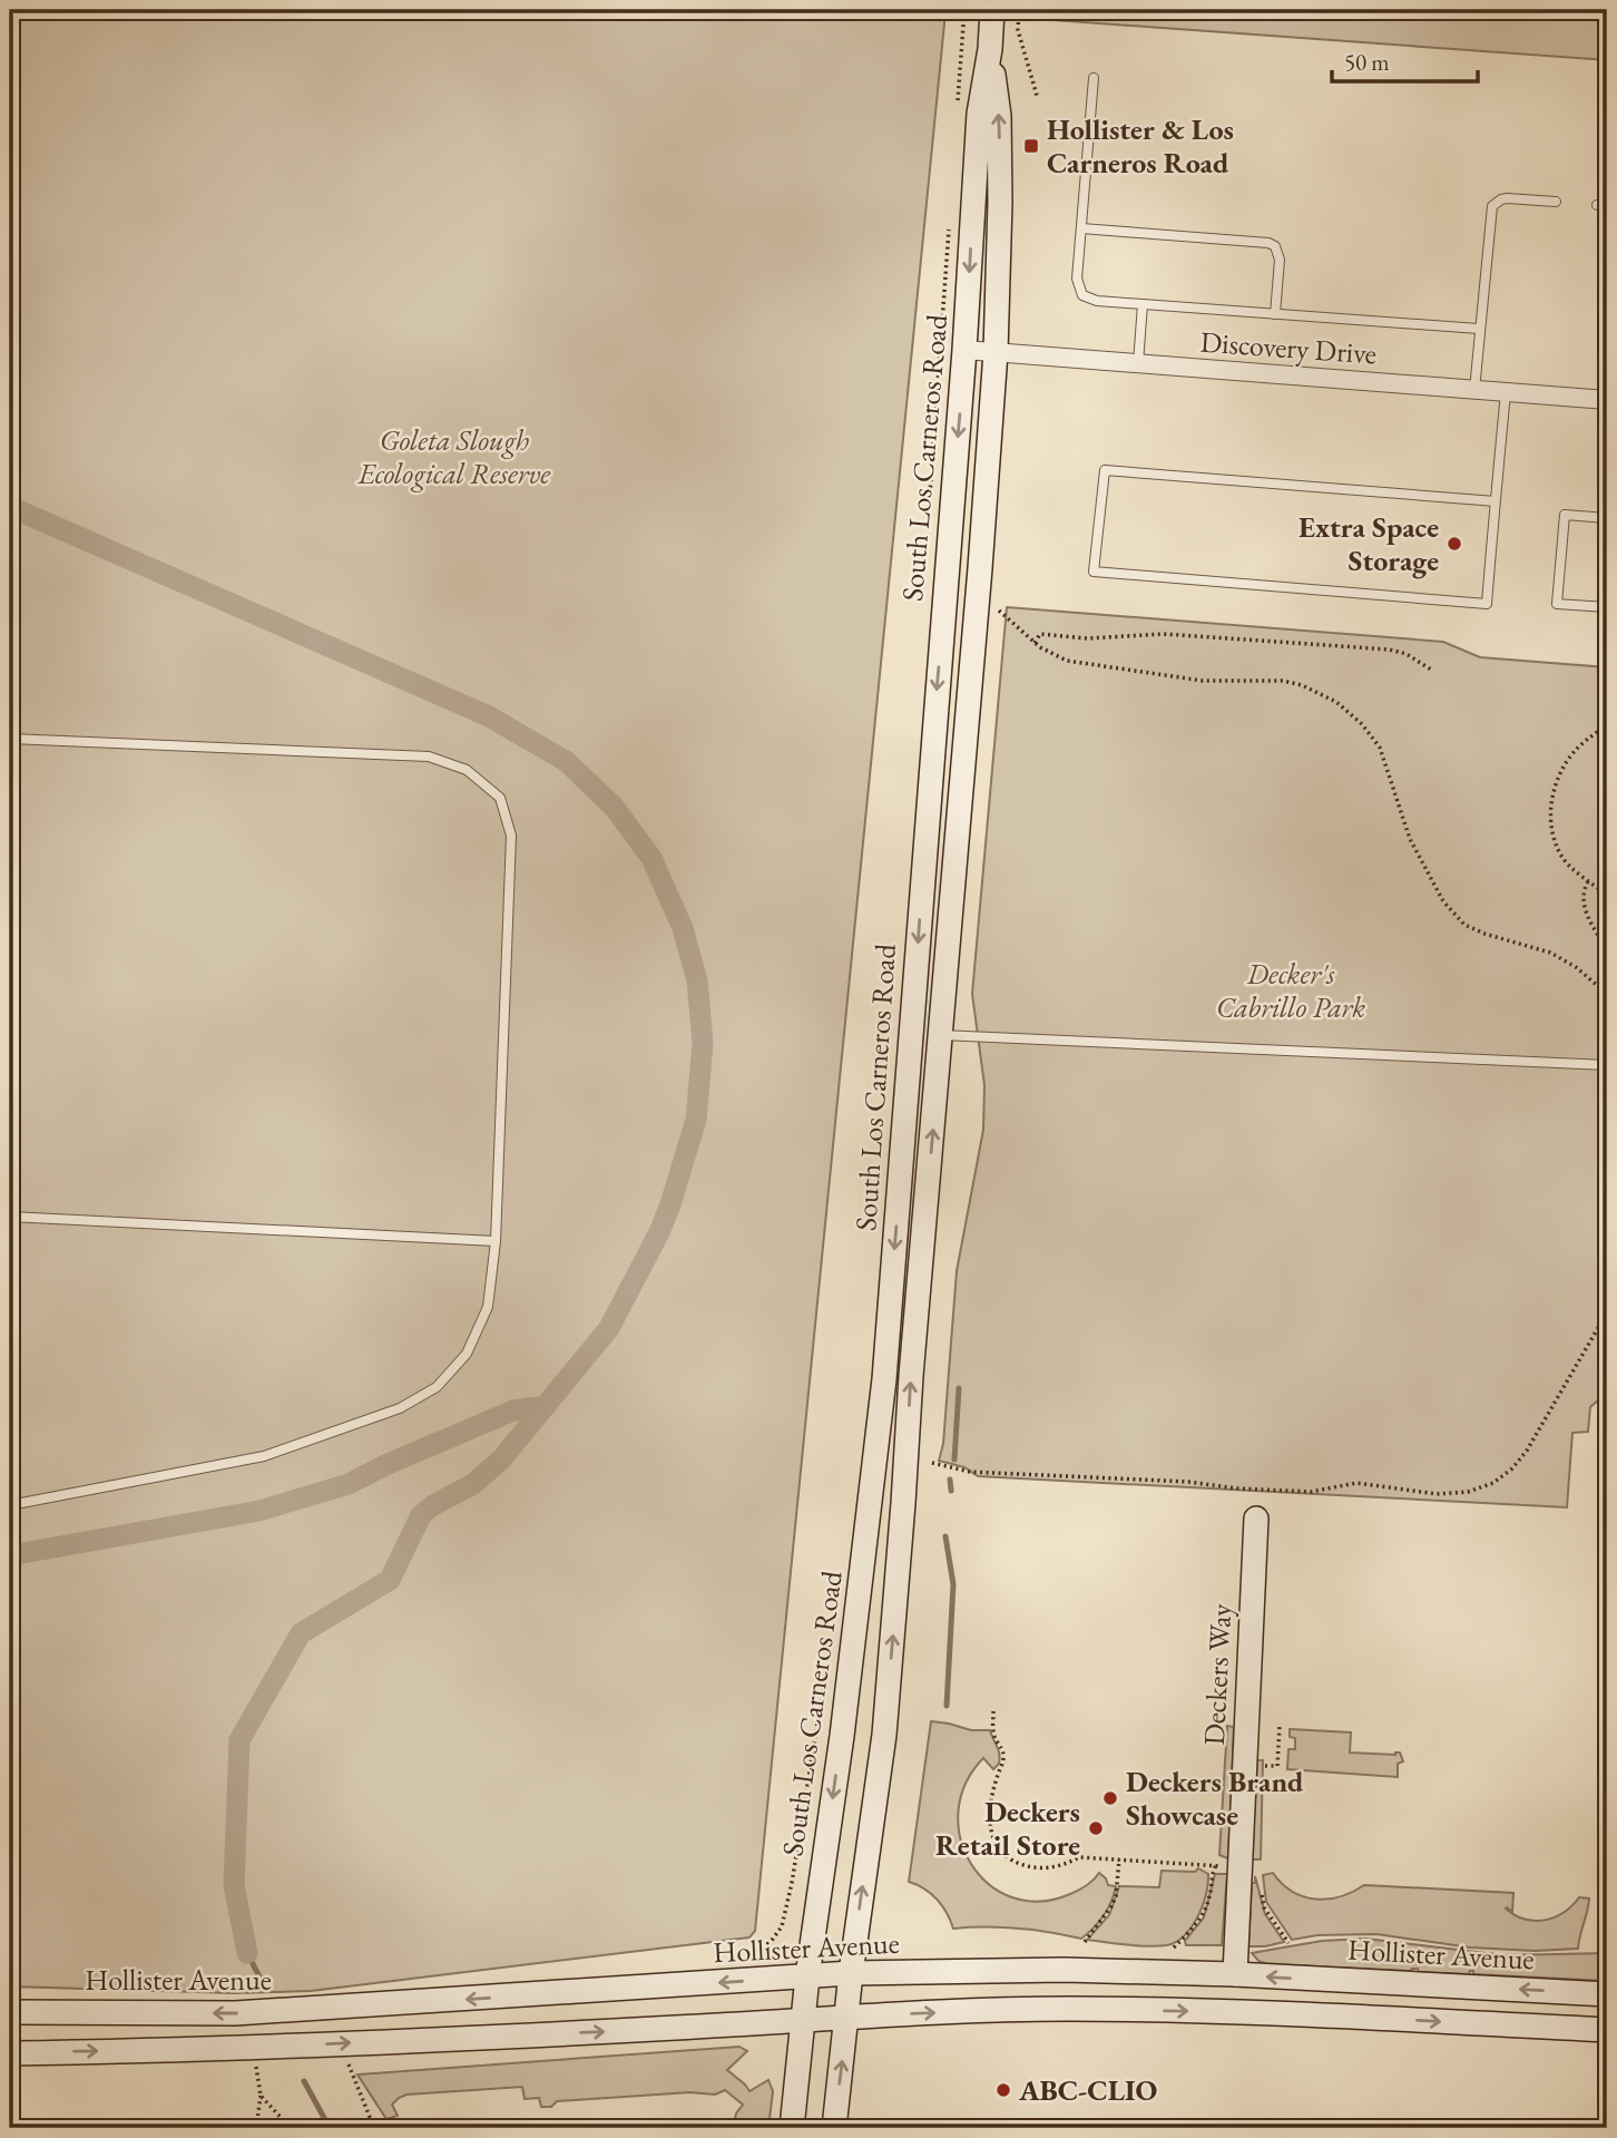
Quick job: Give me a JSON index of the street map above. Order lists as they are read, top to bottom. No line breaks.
{"streets":{"main road":["South Los Carneros Road","Deckers Way","Hollister Avenue"],"street":["Discovery Drive"]},"crossings":[["Discovery Drive","South Los Carneros Road"],["South Los Carneros Road","Hollister Avenue"],["Deckers Way","Hollister Avenue"]],"parks":["Goleta Slough Ecological Reserve","Decker's Cabrillo Park"],"places":{"transit":["Hollister & Los Carneros Road"],"other":["Extra Space Storage","Deckers Brand Showcase","Deckers Retail Store","ABC-CLIO"]},"scale_bar":"50 m"}
